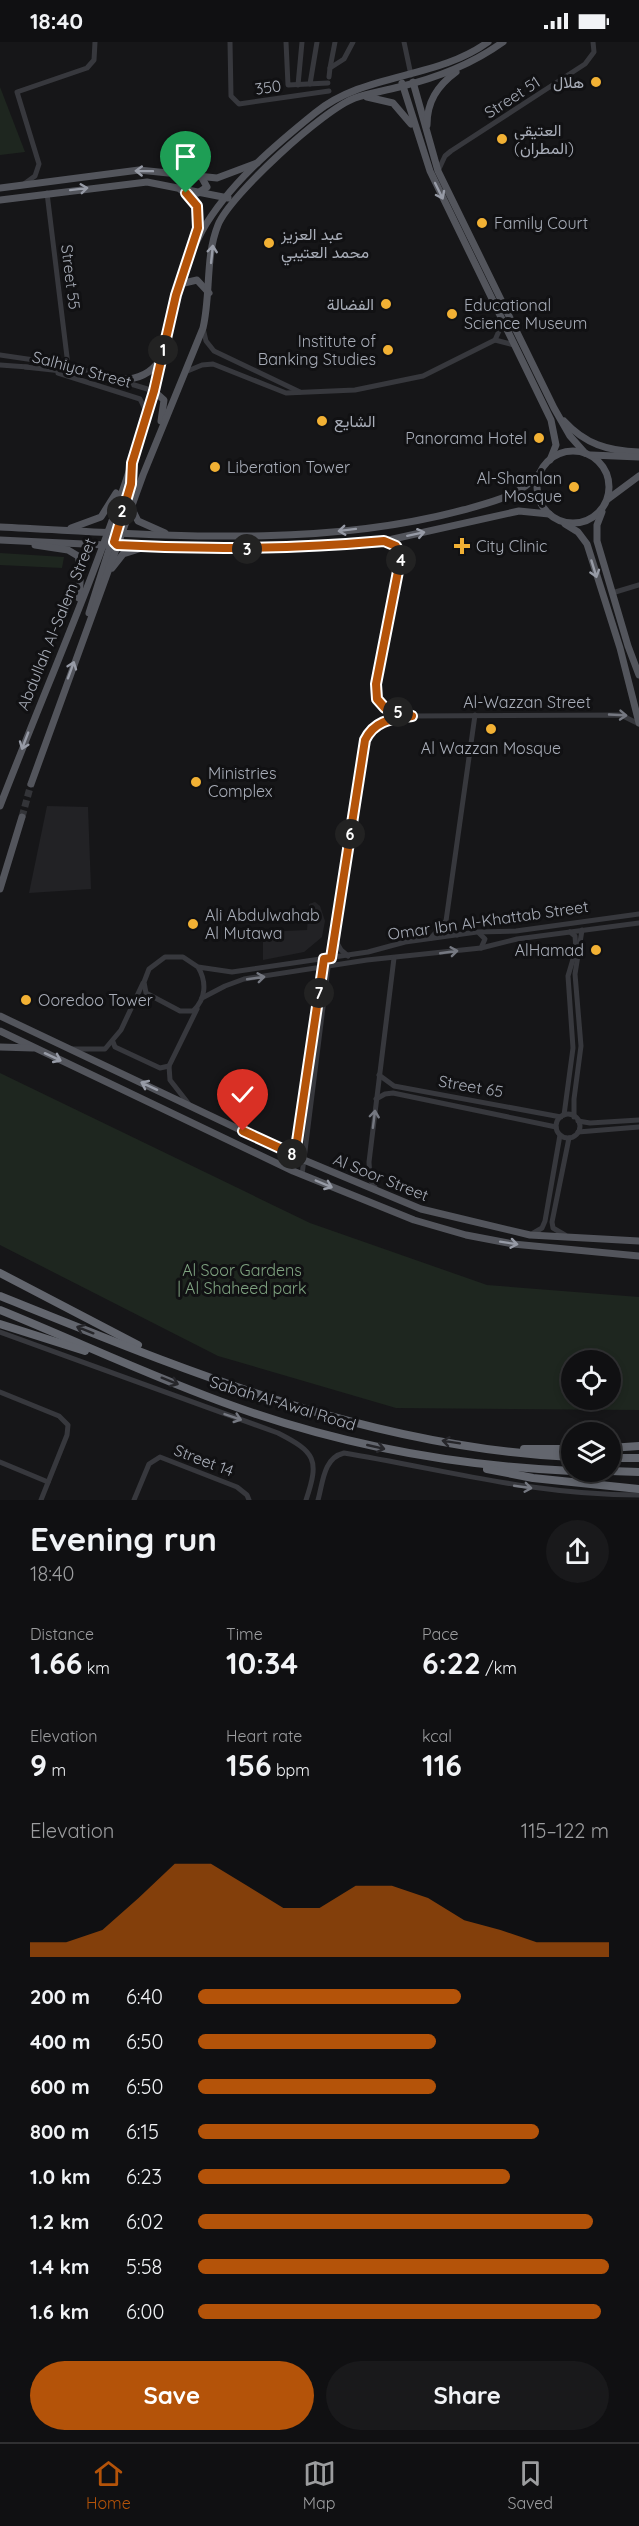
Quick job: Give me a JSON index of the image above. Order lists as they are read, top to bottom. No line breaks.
{"streets":{"highway":["Sabah Al-Awal Road"],"main road":["Abdullah Al-Salem Street","Al Soor Street"],"street":["350","Street 51","Street 55","Salhiya Street","Al-Wazzan Street","Omar Ibn Al-Khattab Street","Street 65","Street 14"]},"crossings":[["Street 55","Salhiya Street"],["Salhiya Street","Abdullah Al-Salem Street"]],"parks":["Al Soor Gardens | Al Shaheed park"],"places":{"other":["هلال","العتيقي (المطران)","Family Court","عبد العزيز محمد العتيبي","الفضالة","Educational Science Museum","Institute of Banking Studies","الشايع","Panorama Hotel","Liberation Tower","Al-Shamlan Mosque","Al Wazzan Mosque","Ministries Complex","Ali Abdulwahab Al Mutawa","AlHamad","Ooredoo Tower"],"health":["City Clinic"]},"page":{"status":"18:40","pins":["1","2","3","4","5","6","7","8"],"heading":["Evening run","18:40"],"stats":[["Distance","1.66 km"],["Time","10:34"],["Pace","6:22 /km"],["Elevation","9 m"],["Heart rate","156 bpm"],["kcal","116"]],"chart":["Elevation","115–122 m"],"list":[{"name":"200 m","note":"6:40"},{"name":"400 m","note":"6:50"},{"name":"600 m","note":"6:50"},{"name":"800 m","note":"6:15"},{"name":"1.0 km","note":"6:23"},{"name":"1.2 km","note":"6:02"},{"name":"1.4 km","note":"5:58"},{"name":"1.6 km","note":"6:00"}],"buttons":["Save","Share"],"tabs":["Home","Map","Saved"]}}
